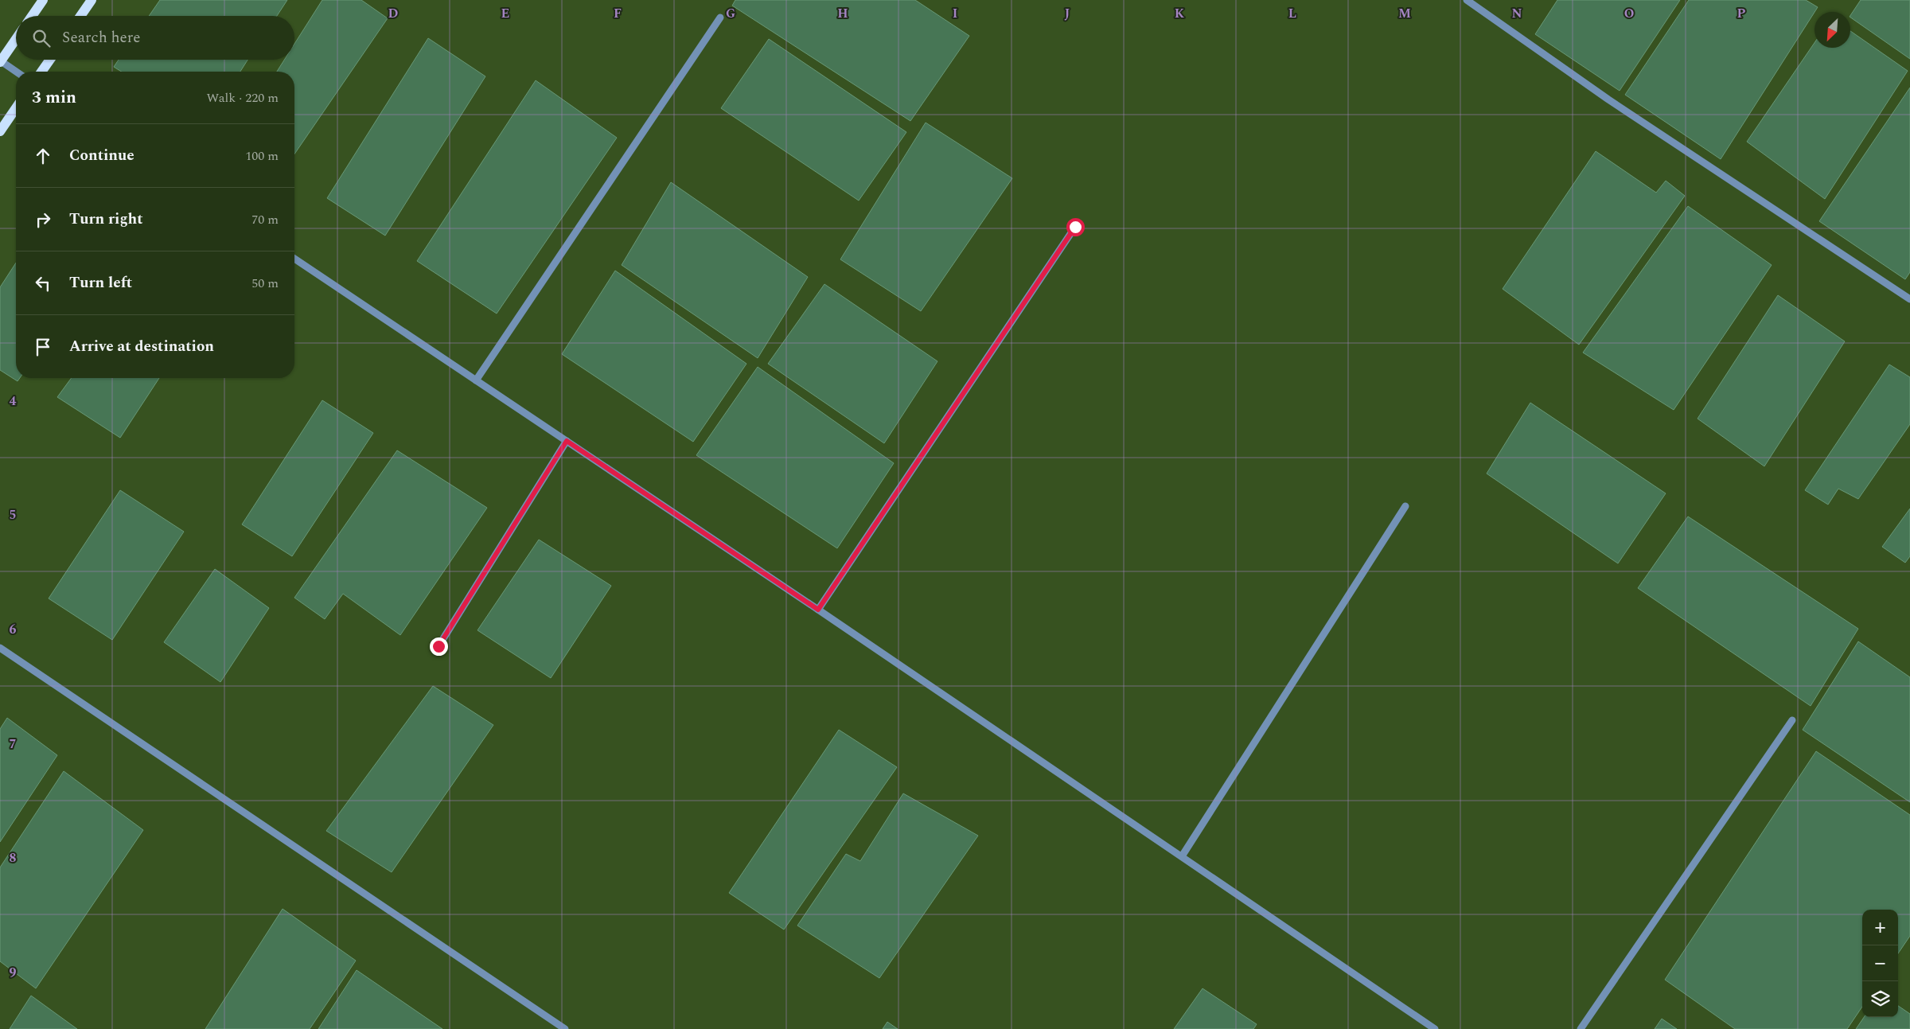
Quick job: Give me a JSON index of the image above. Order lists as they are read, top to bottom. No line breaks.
{"north":"bottom left","page":{"search":"Search here","heading":["3 min","Walk · 220 m"],"list":[["Continue","100 m"],["Turn right","70 m"],["Turn left","50 m"],"Arrive at destination"],"map_buttons":["+","−"]},"grid":{"columns":["D","E","F","G","H","I","J","K","L","M","N","O","P"],"rows":["4","5","6","7","8","9"]}}
